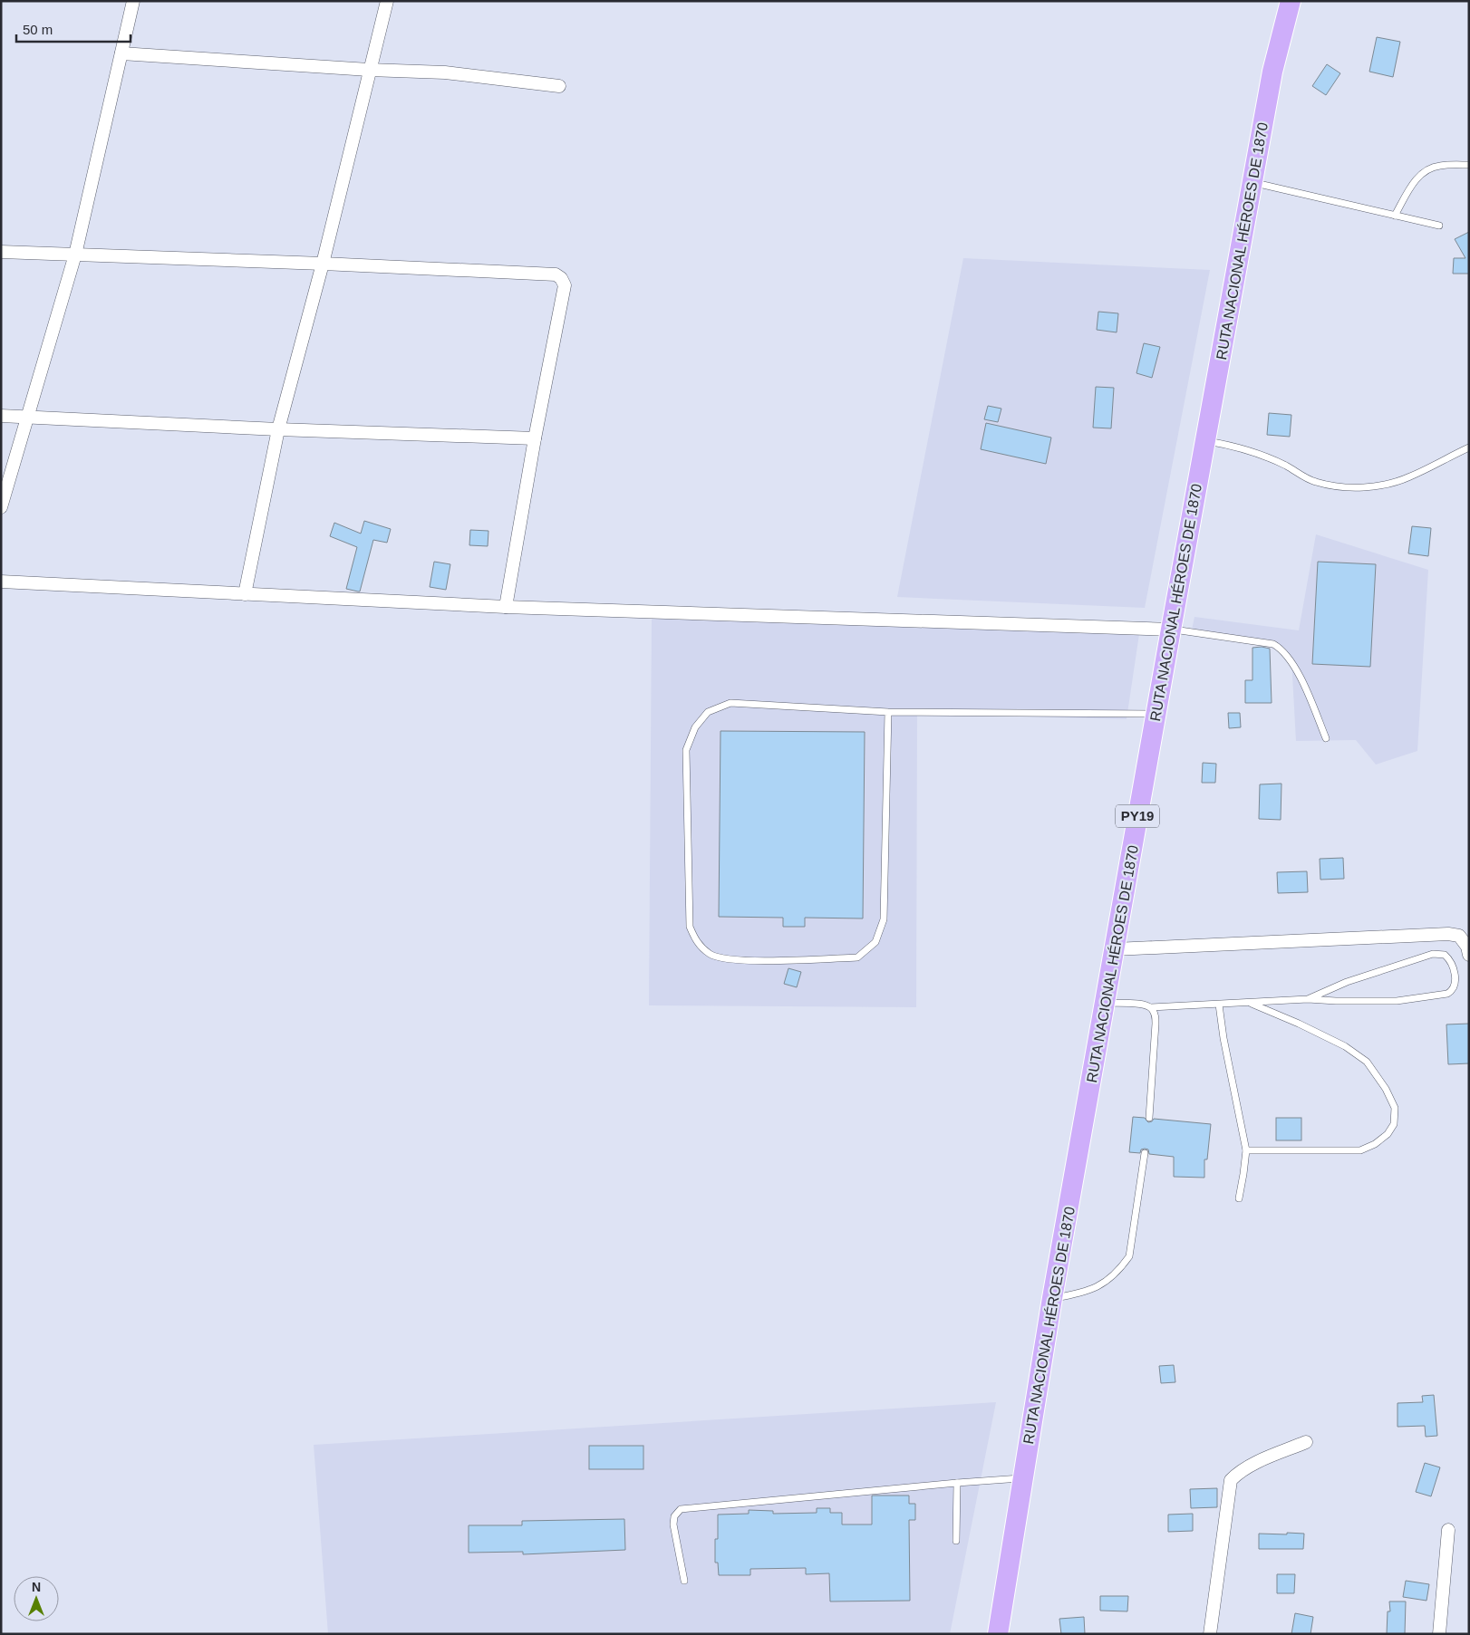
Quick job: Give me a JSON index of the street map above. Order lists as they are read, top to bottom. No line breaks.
{"streets":{"highway":["RUTA NACIONAL HÉROES DE 1870","PY19"]},"scale_bar":"50 m","north":"top"}
